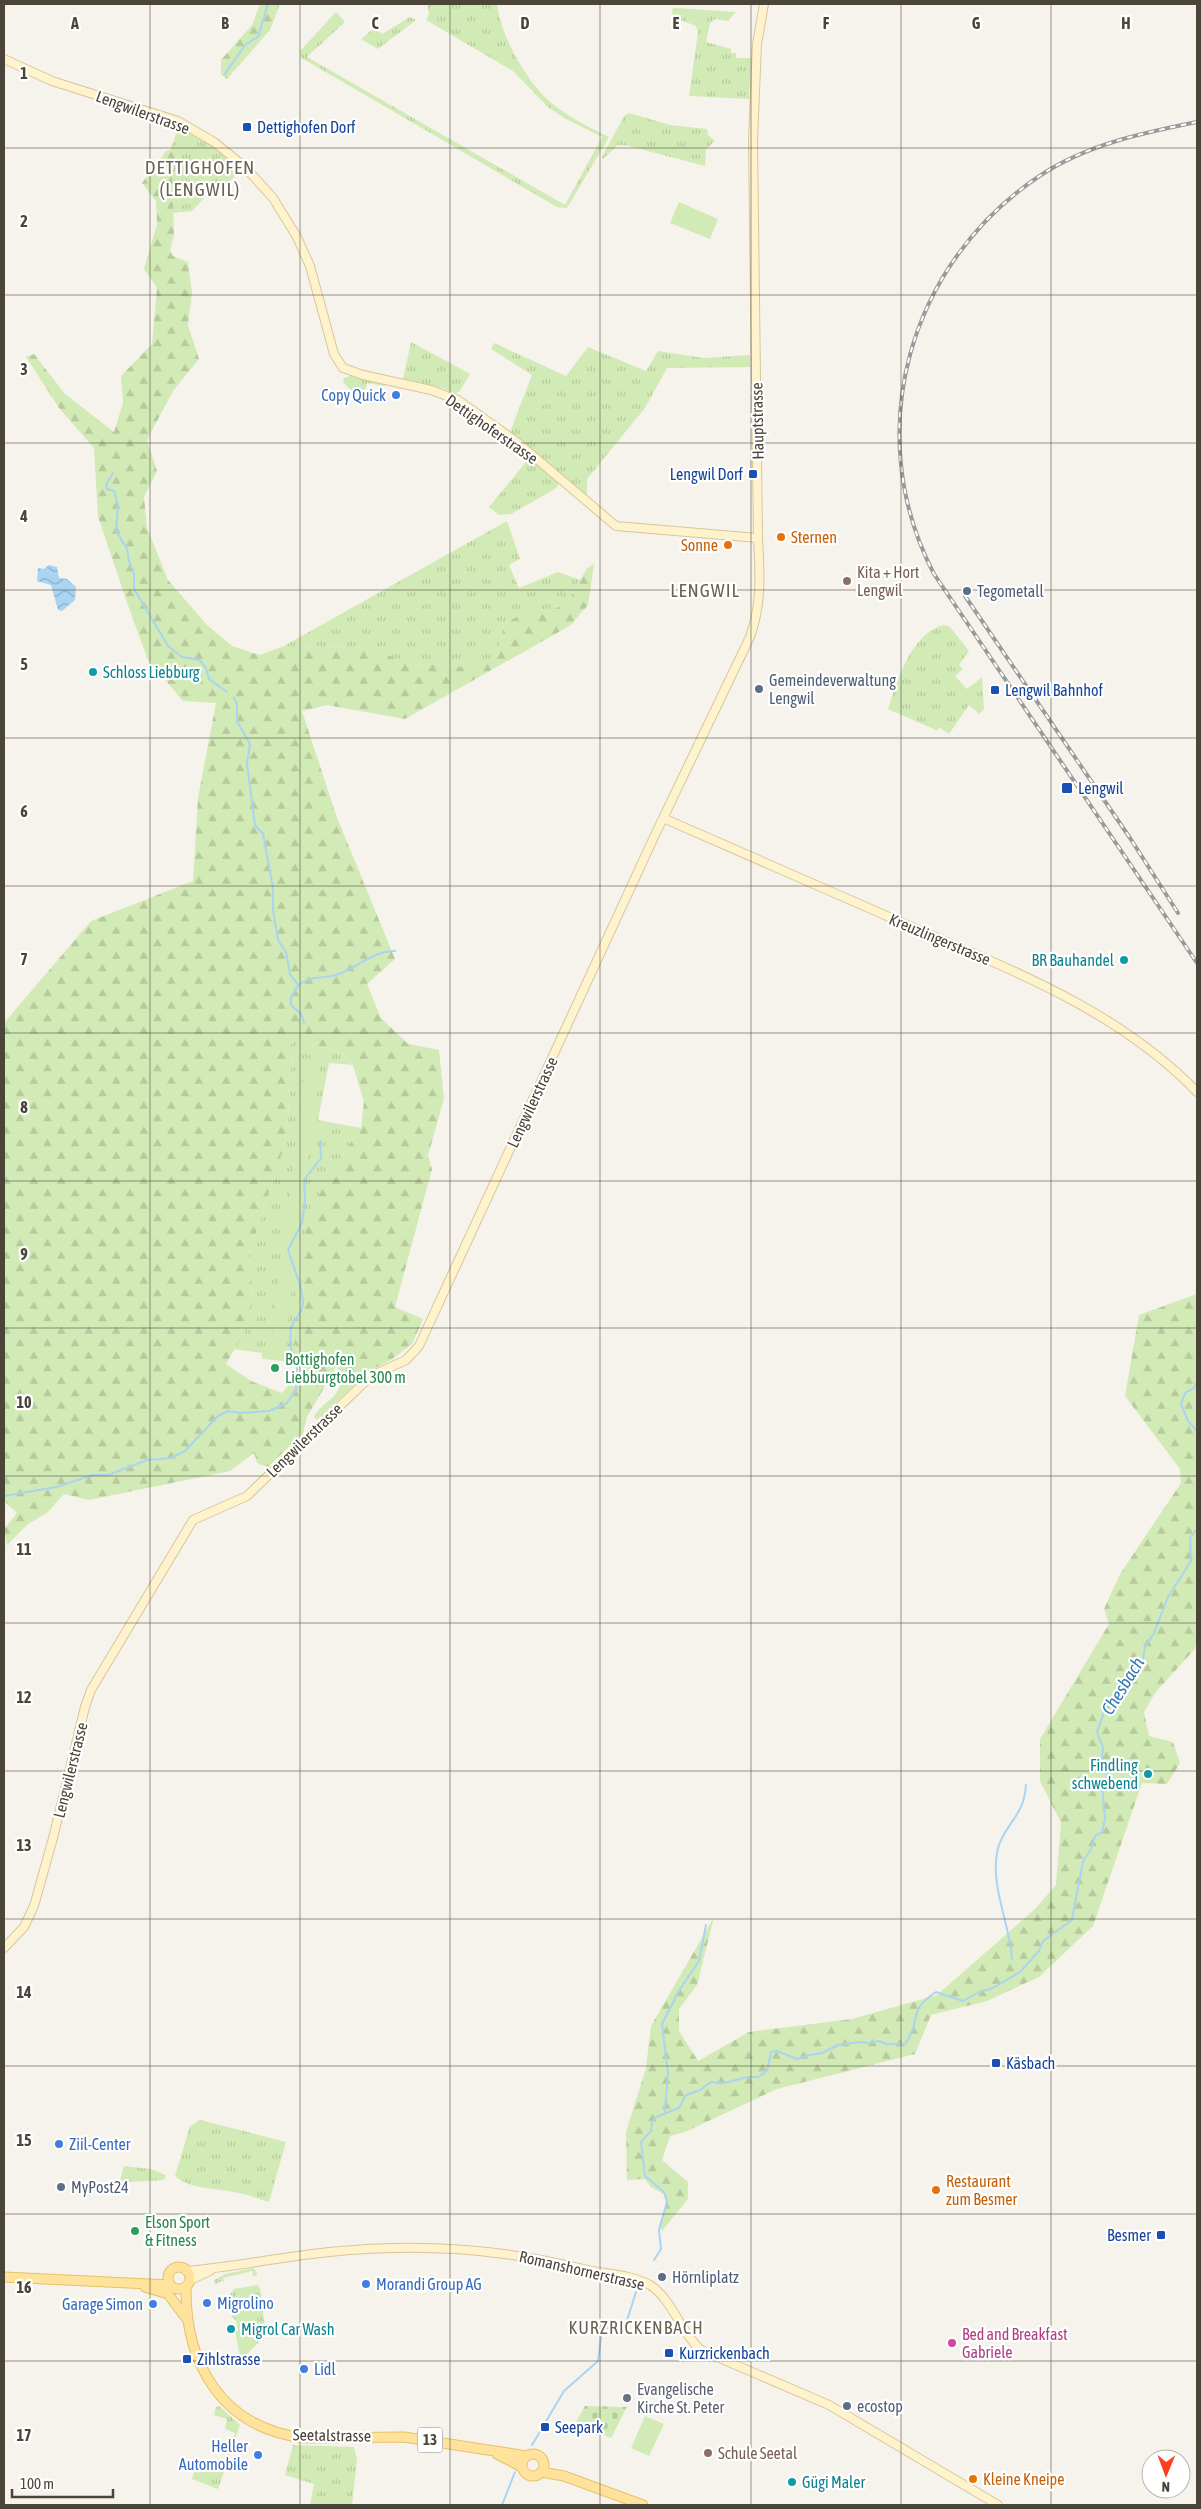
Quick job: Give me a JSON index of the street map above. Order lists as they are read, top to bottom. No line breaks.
{"streets":{"main road":["Seetalstrasse","13"],"street":["Lengwilerstrasse","Hauptstrasse","Dettighoferstrasse","Kreuzlingerstrasse","Romanshornerstrasse"]},"crossings":[["Lengwilerstrasse","Hauptstrasse"],["Lengwilerstrasse","Dettighoferstrasse"],["Lengwilerstrasse","Kreuzlingerstrasse"],["Hauptstrasse","Dettighoferstrasse"],["Hauptstrasse","Kreuzlingerstrasse"],["Romanshornerstrasse","Seetalstrasse"],["Romanshornerstrasse","13"],["Seetalstrasse","13"]],"districts":["DETTIGHOFEN (LENGWIL)","LENGWIL","KURZRICKENBACH"],"water":["Chesbach"],"places":{"transit":["Dettighofen Dorf","Lengwil Dorf","Lengwil Bahnhof","Lengwil","Käsbach","Besmer","Kurzrickenbach","Zihlstrasse","Seepark"],"other":["Copy Quick","Sternen","Sonne","Kita + Hort Lengwil","Tegometall","Schloss Liebburg","Gemeindeverwaltung Lengwil","BR Bauhandel","Bottighofen Liebburgtobel 300 m","Findling schwebend","Ziil-Center","MyPost24","Restaurant zum Besmer","Elson Sport & Fitness","Hörnliplatz","Morandi Group AG","Migrolino","Garage Simon","Migrol Car Wash","Bed and Breakfast Gabriele","Lidl","Evangelische Kirche St. Peter","ecostop","Schule Seetal","Heller Automobile","Kleine Kneipe","Gügi Maler"]},"scale_bar":"100 m","north":"bottom","grid":{"columns":["A","B","C","D","E","F","G","H"],"rows":["1","2","3","4","5","6","7","8","9","10","11","12","13","14","15","16","17"]}}
